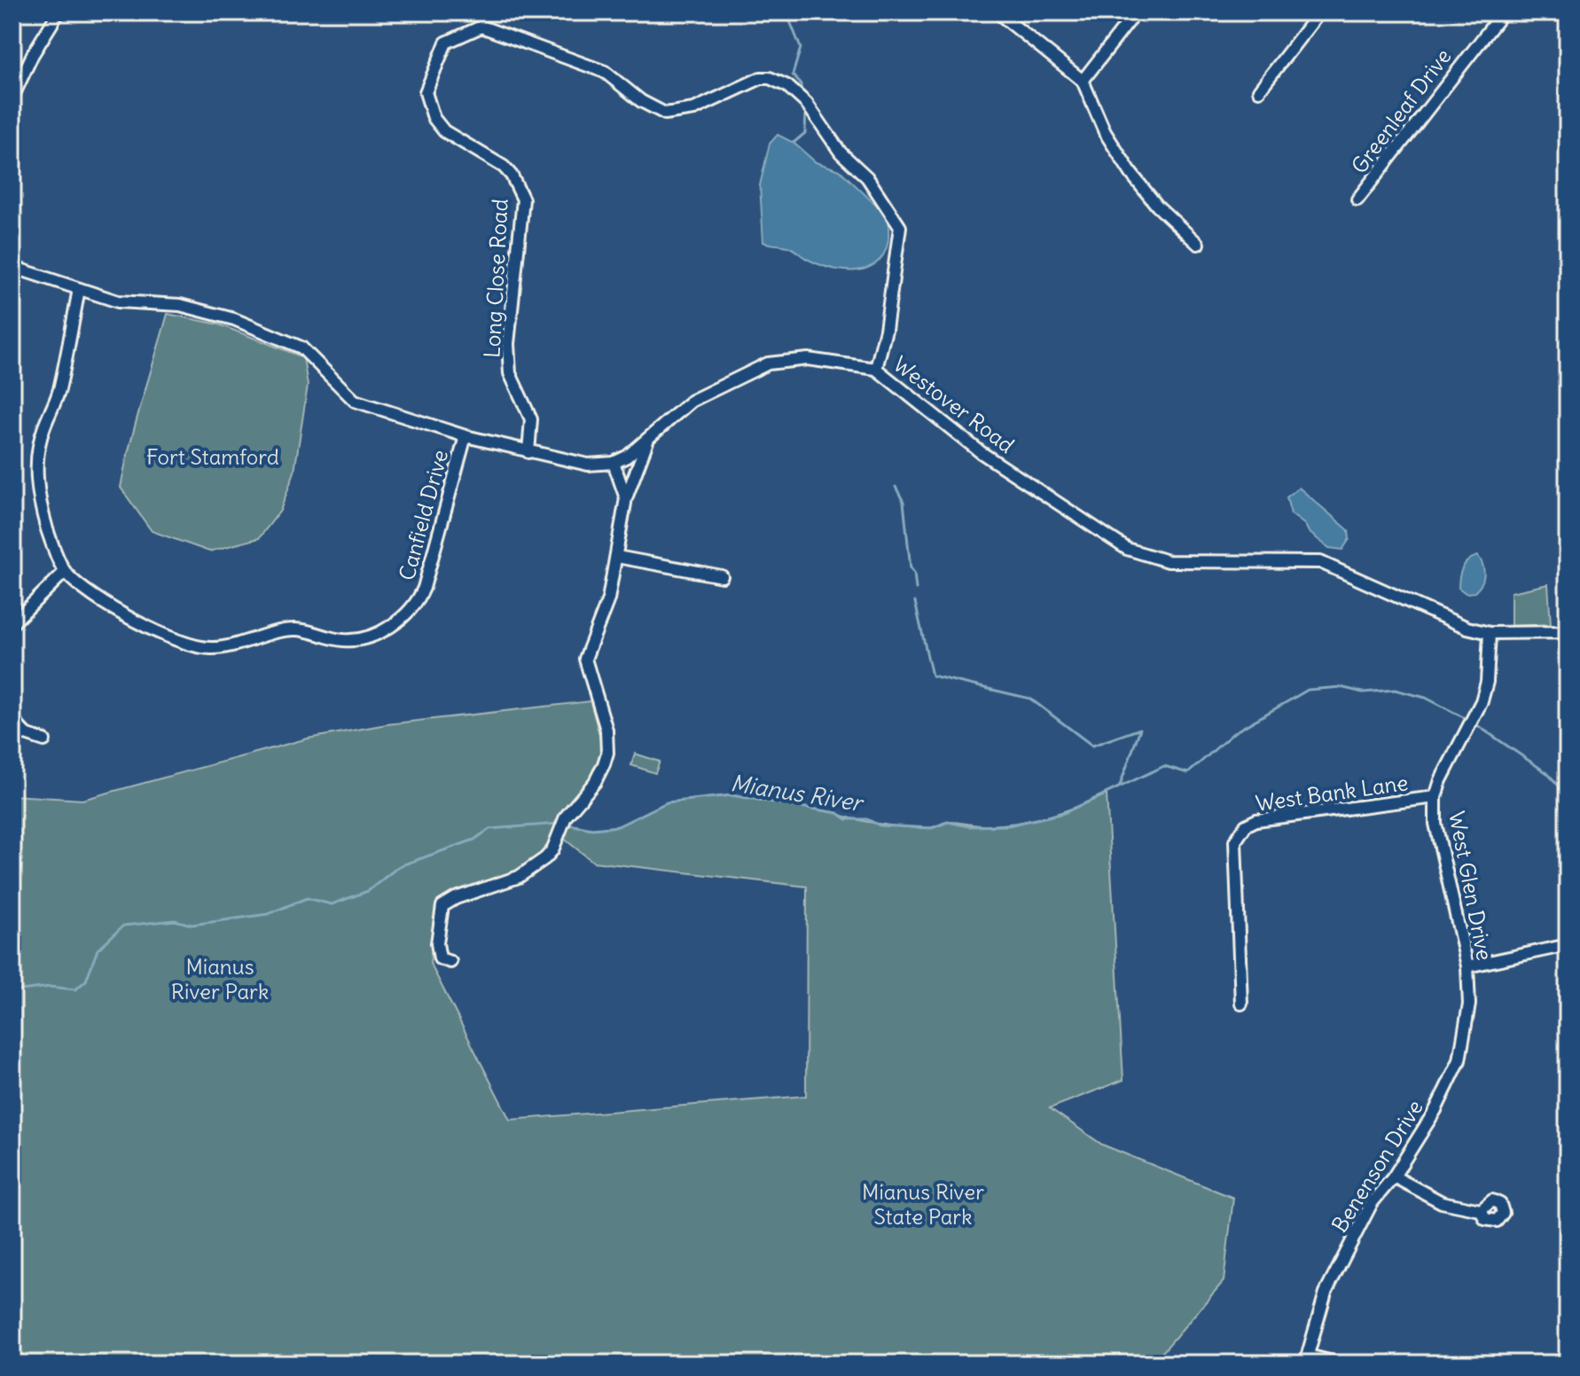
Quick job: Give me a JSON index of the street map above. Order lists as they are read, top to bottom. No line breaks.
{"streets":{"street":["Greenleaf Drive","Long Close Road","Westover Road","Canfield Drive","West Bank Lane","West Glen Drive","Benenson Drive"]},"crossings":[["Long Close Road","Westover Road"],["Westover Road","West Glen Drive"],["West Bank Lane","West Glen Drive"],["West Glen Drive","Benenson Drive"]],"water":["Mianus River"],"parks":["Fort Stamford","Mianus River Park","Mianus River State Park"]}
